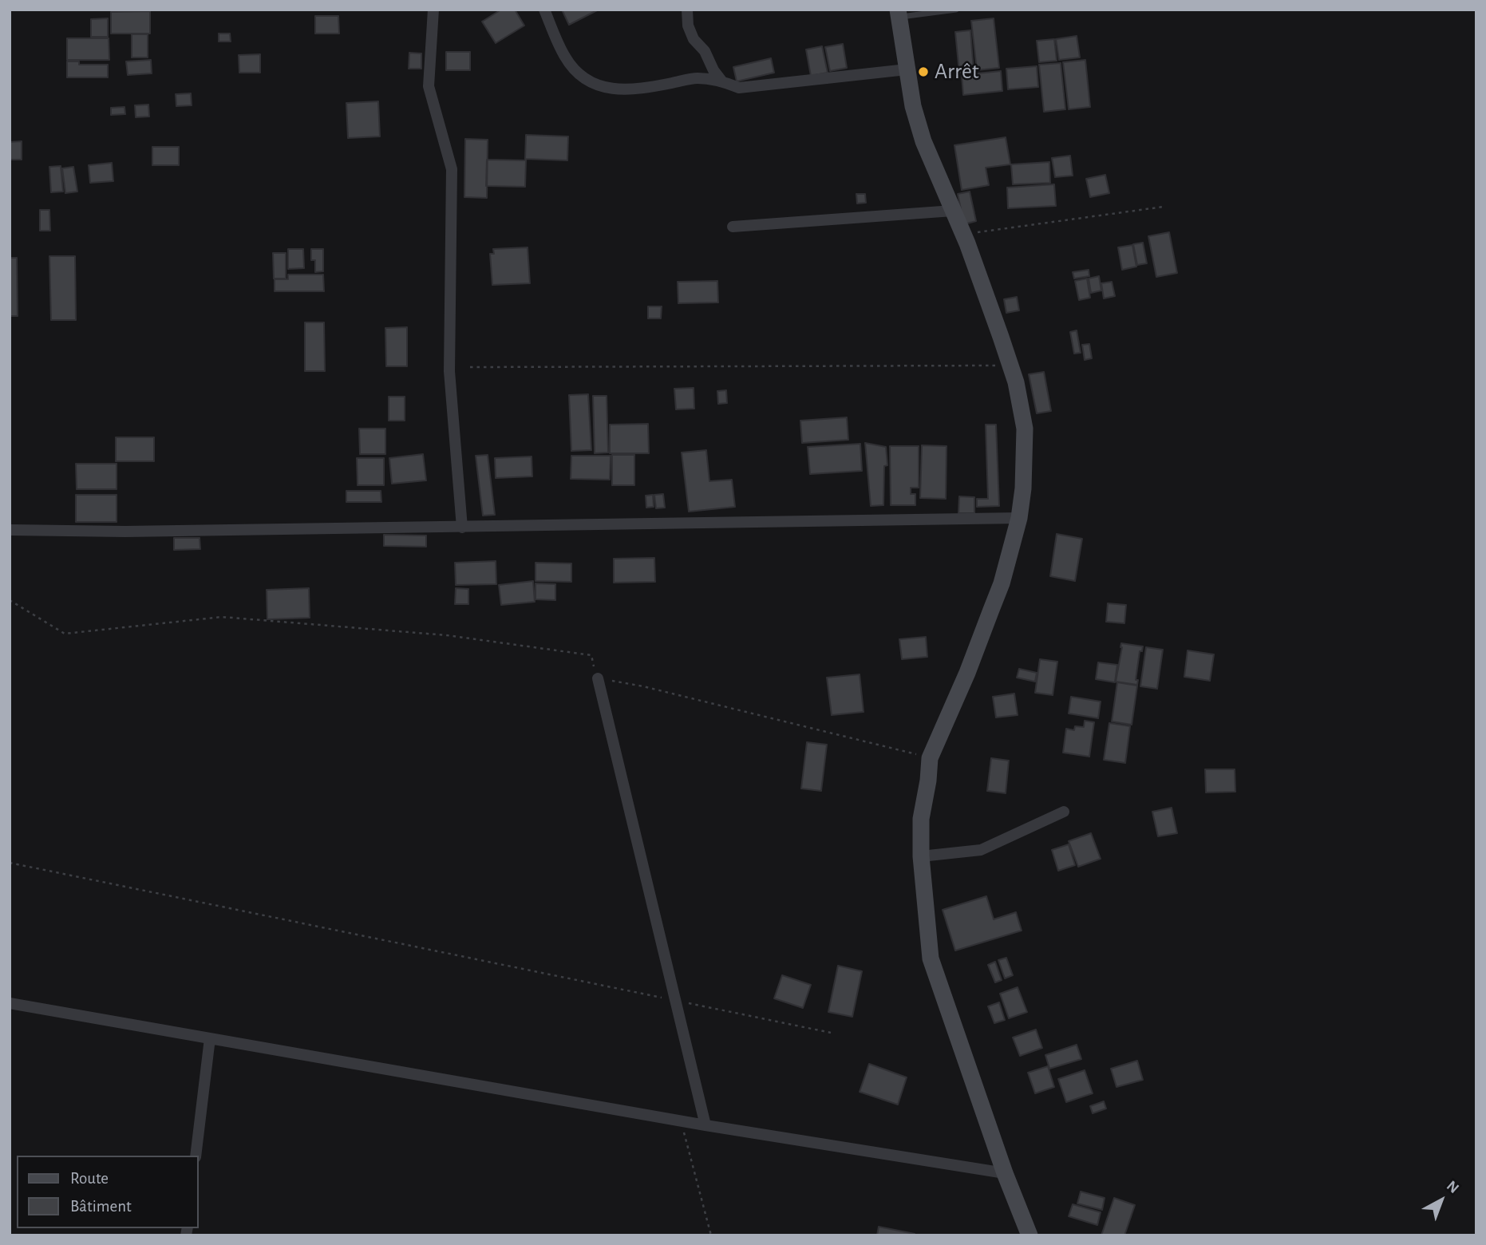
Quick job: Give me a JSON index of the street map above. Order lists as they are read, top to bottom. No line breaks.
{"places":["Arrêt"],"legend":["Route","Bâtiment"],"north":"top right"}
